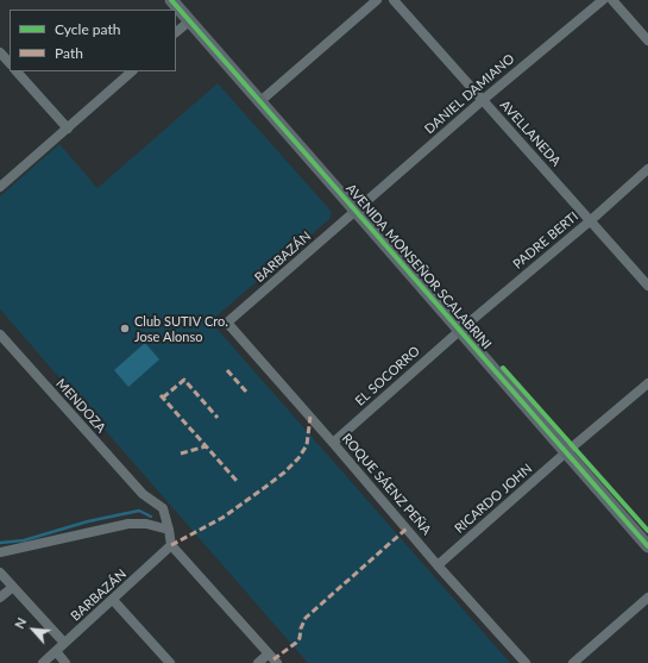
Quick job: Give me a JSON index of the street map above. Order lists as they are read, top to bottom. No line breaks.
{"streets":{"main road":["AVENIDA MONSEÑOR SCALABRINI"],"street":["DANIEL DAMIANO","AVELLANEDA","PADRE BERTI","BARBAZÁN","EL SOCORRO","MENDOZA","ROQUE SÁENZ PEÑA","RICARDO JOHN"]},"crossings":[["DANIEL DAMIANO","AVELLANEDA"],["DANIEL DAMIANO","BARBAZÁN"],["DANIEL DAMIANO","AVENIDA MONSEÑOR SCALABRINI"],["AVELLANEDA","PADRE BERTI"],["PADRE BERTI","AVENIDA MONSEÑOR SCALABRINI"],["PADRE BERTI","EL SOCORRO"],["BARBAZÁN","AVENIDA MONSEÑOR SCALABRINI"],["BARBAZÁN","MENDOZA"],["BARBAZÁN","ROQUE SÁENZ PEÑA"],["AVENIDA MONSEÑOR SCALABRINI","EL SOCORRO"],["AVENIDA MONSEÑOR SCALABRINI","RICARDO JOHN"],["EL SOCORRO","ROQUE SÁENZ PEÑA"],["ROQUE SÁENZ PEÑA","RICARDO JOHN"]],"places":["Club SUTIV Cro. Jose Alonso"],"legend":["Cycle path","Path"],"north":"top left"}
